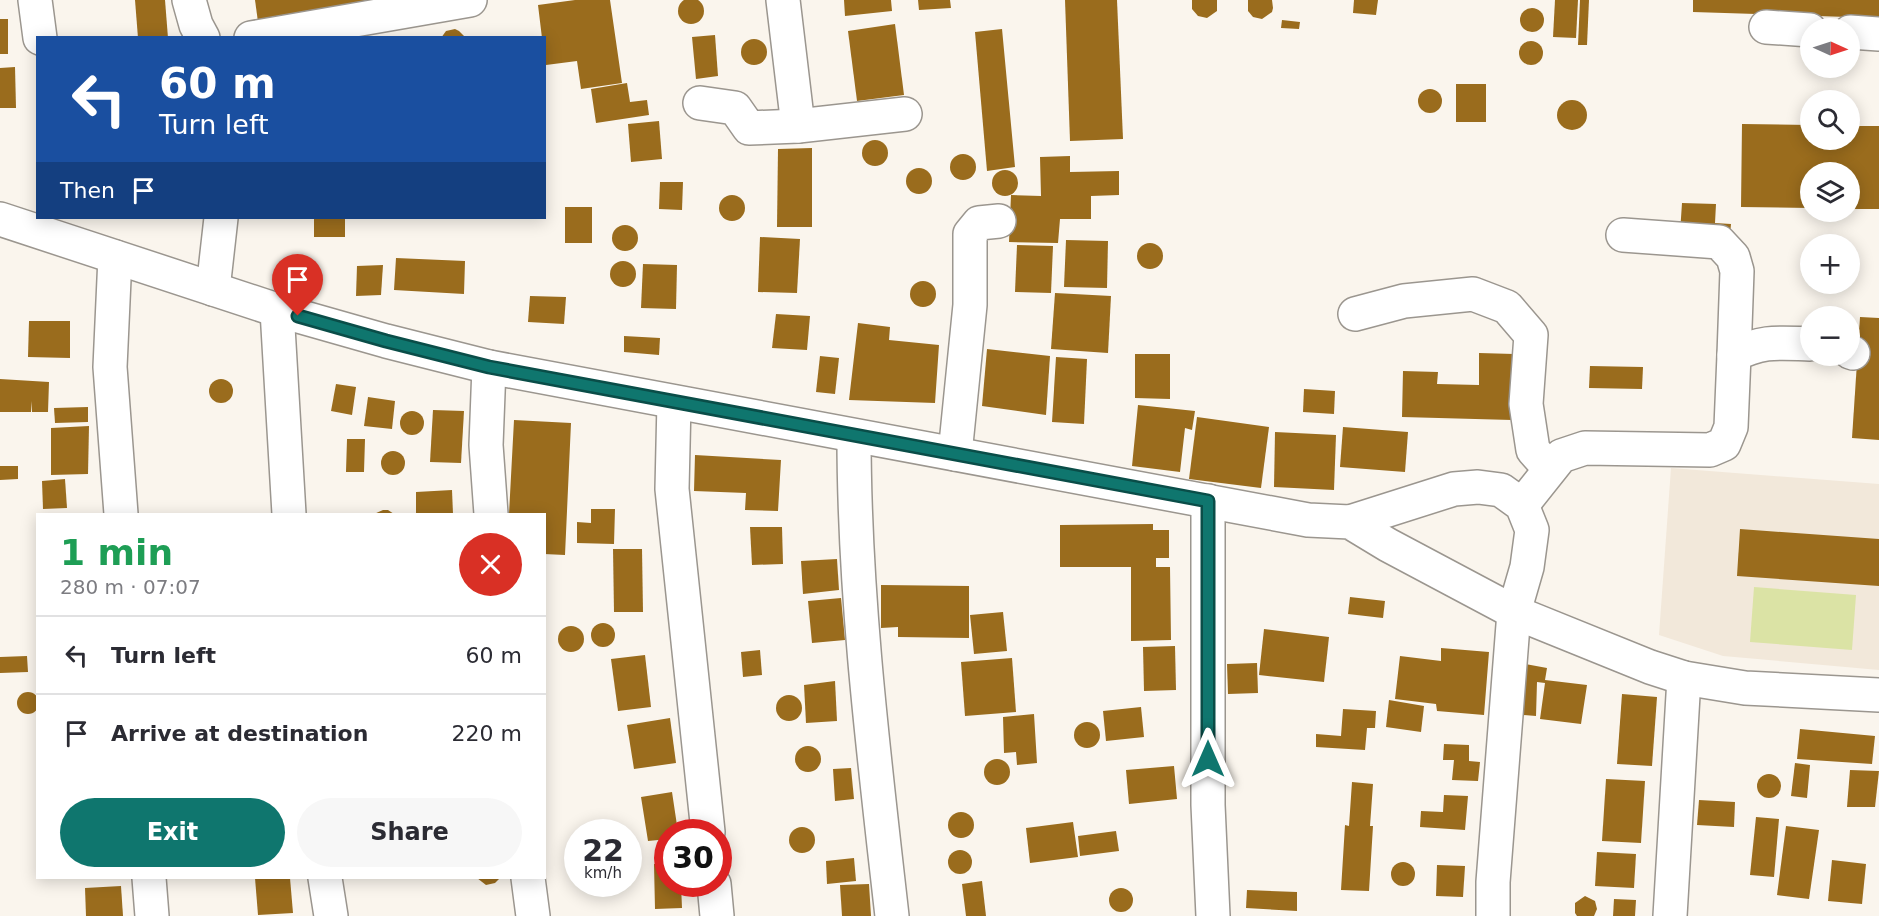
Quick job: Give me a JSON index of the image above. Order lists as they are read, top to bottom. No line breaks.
{"north":"right","page":{"map_buttons":["+","−"],"turn":["60 m","Turn left"],"then":"Then","heading":["1 min","280 m · 07:07"],"list":[{"name":"Turn left","value":"60 m"},{"name":"Arrive at destination","value":"220 m"}],"buttons":["Exit","Share"],"speed":"22 km/h","limit":"30"}}
